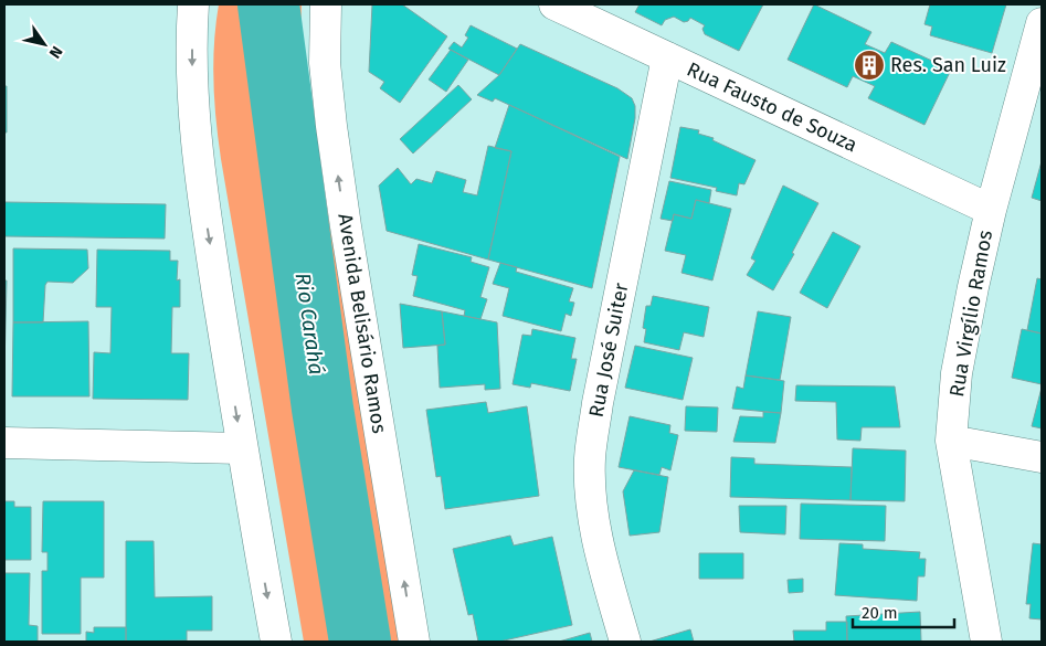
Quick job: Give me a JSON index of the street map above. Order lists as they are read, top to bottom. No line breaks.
{"streets":{"street":["Rua Fausto de Souza","Rua Virgílio Ramos","Avenida Belisário Ramos","Rua José Suiter"]},"crossings":[["Rua Fausto de Souza","Rua Virgílio Ramos"],["Rua Fausto de Souza","Rua José Suiter"]],"water":["Rio Carahá"],"places":{"building":["Res. San Luiz"]},"scale_bar":"20 m","north":"bottom right"}
